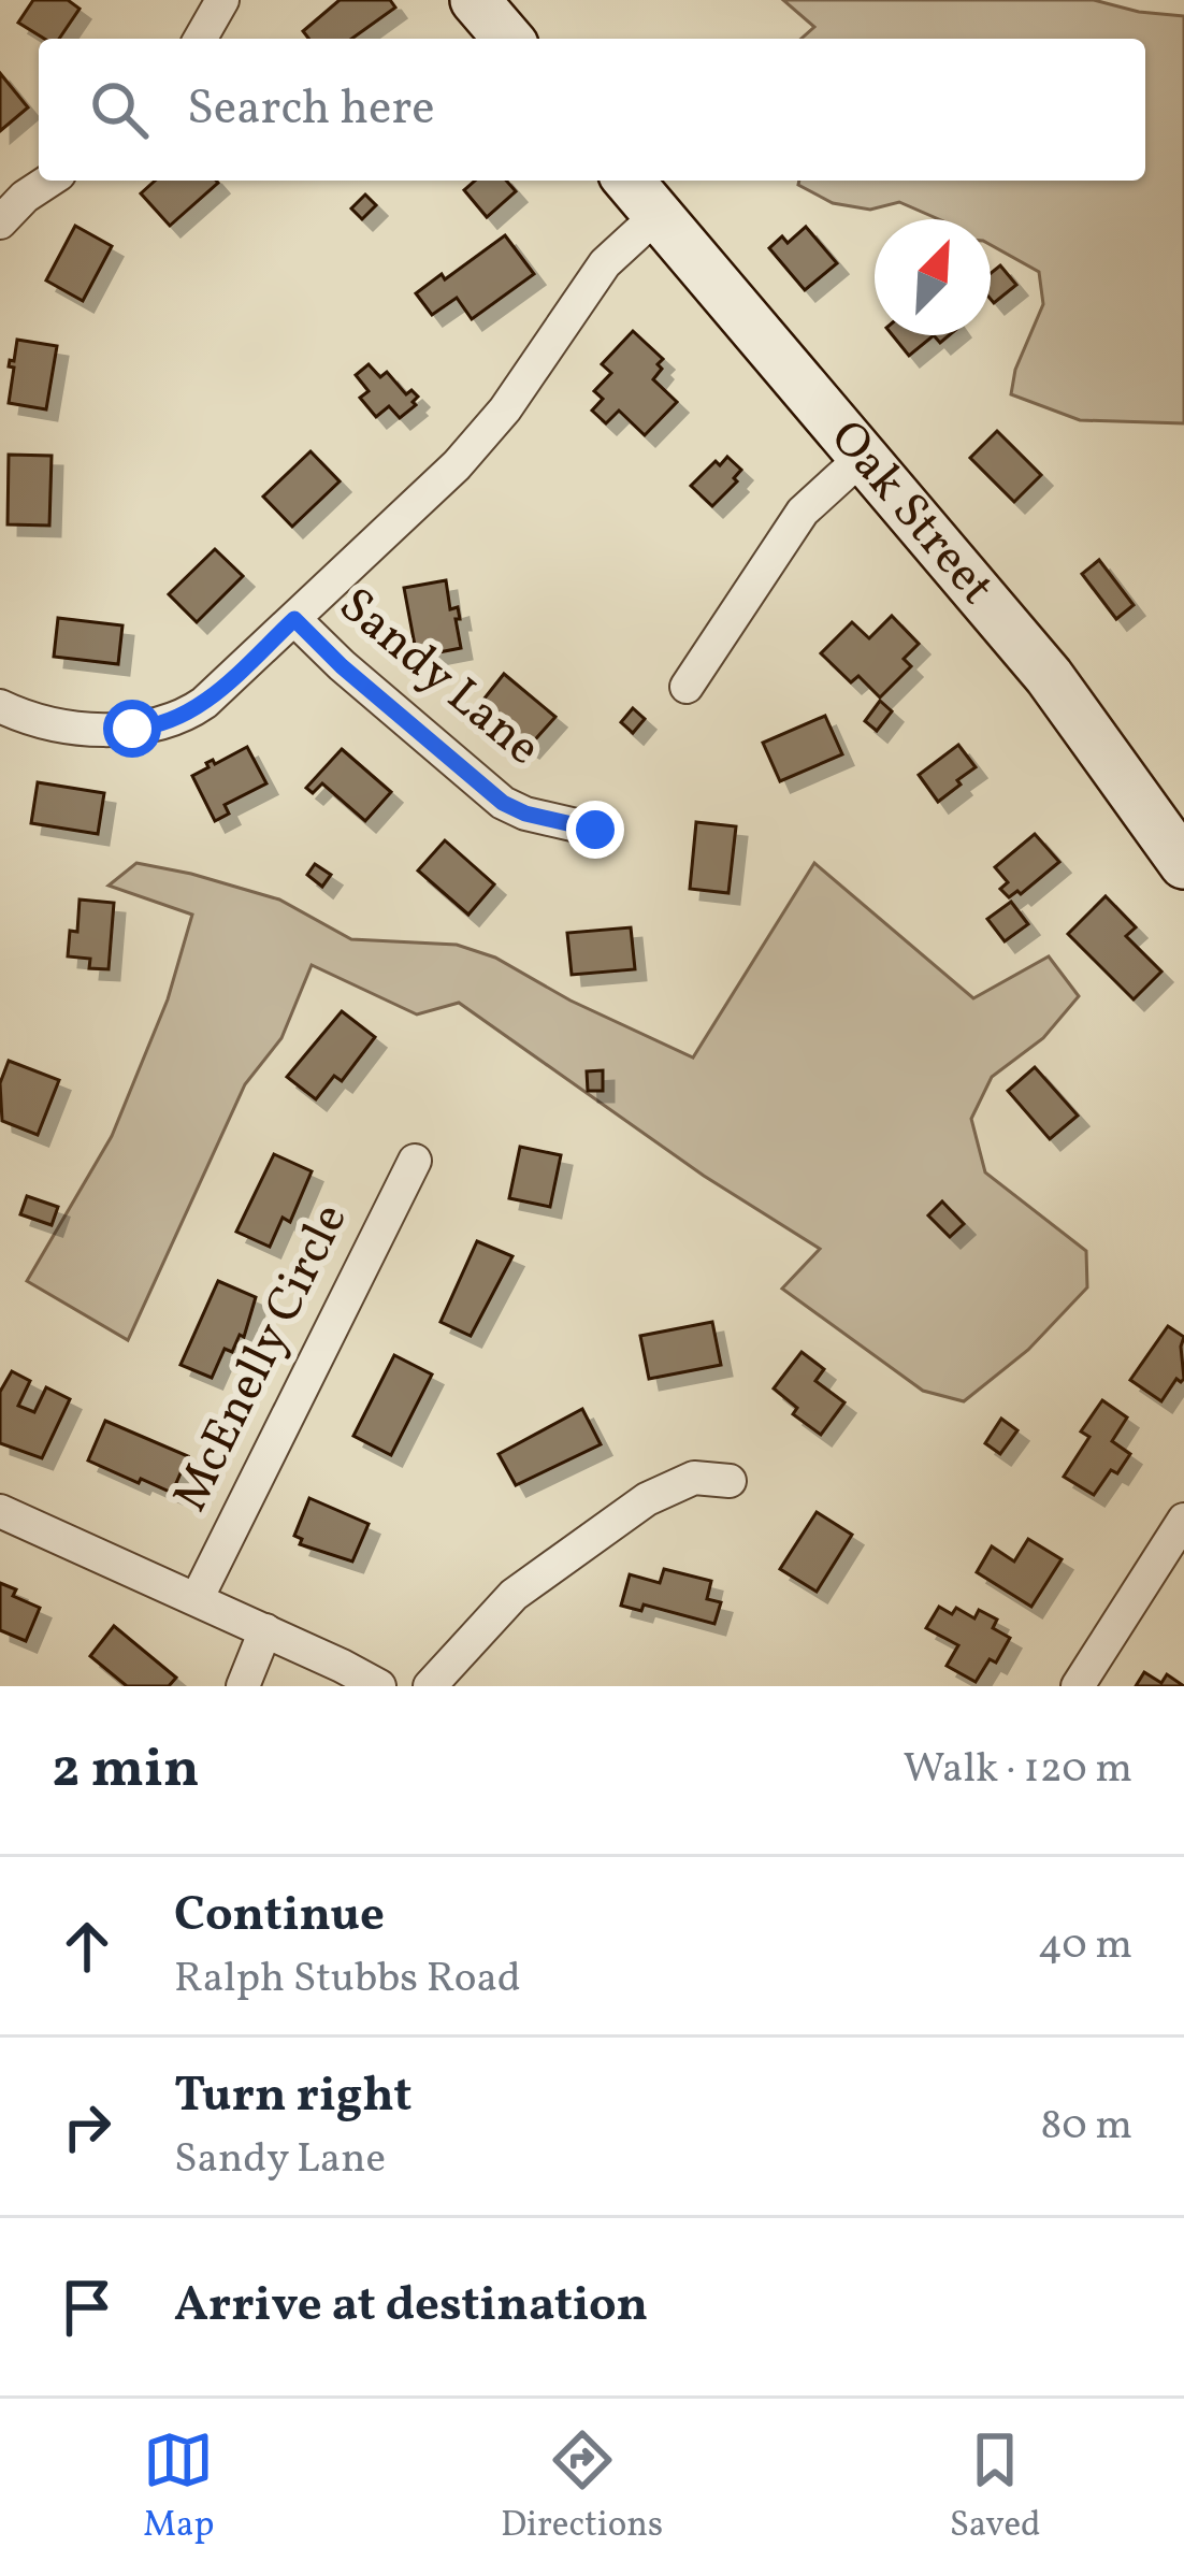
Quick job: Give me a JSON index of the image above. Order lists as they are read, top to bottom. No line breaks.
{"streets":{"street":["Oak Street","Sandy Lane","McEnelly Circle"]},"north":"top right","page":{"search":"Search here","heading":["2 min","Walk · 120 m"],"list":[["Continue","Ralph Stubbs Road","40 m"],["Turn right","Sandy Lane","80 m"],"Arrive at destination"],"nav":["Map","Directions","Saved"]}}
